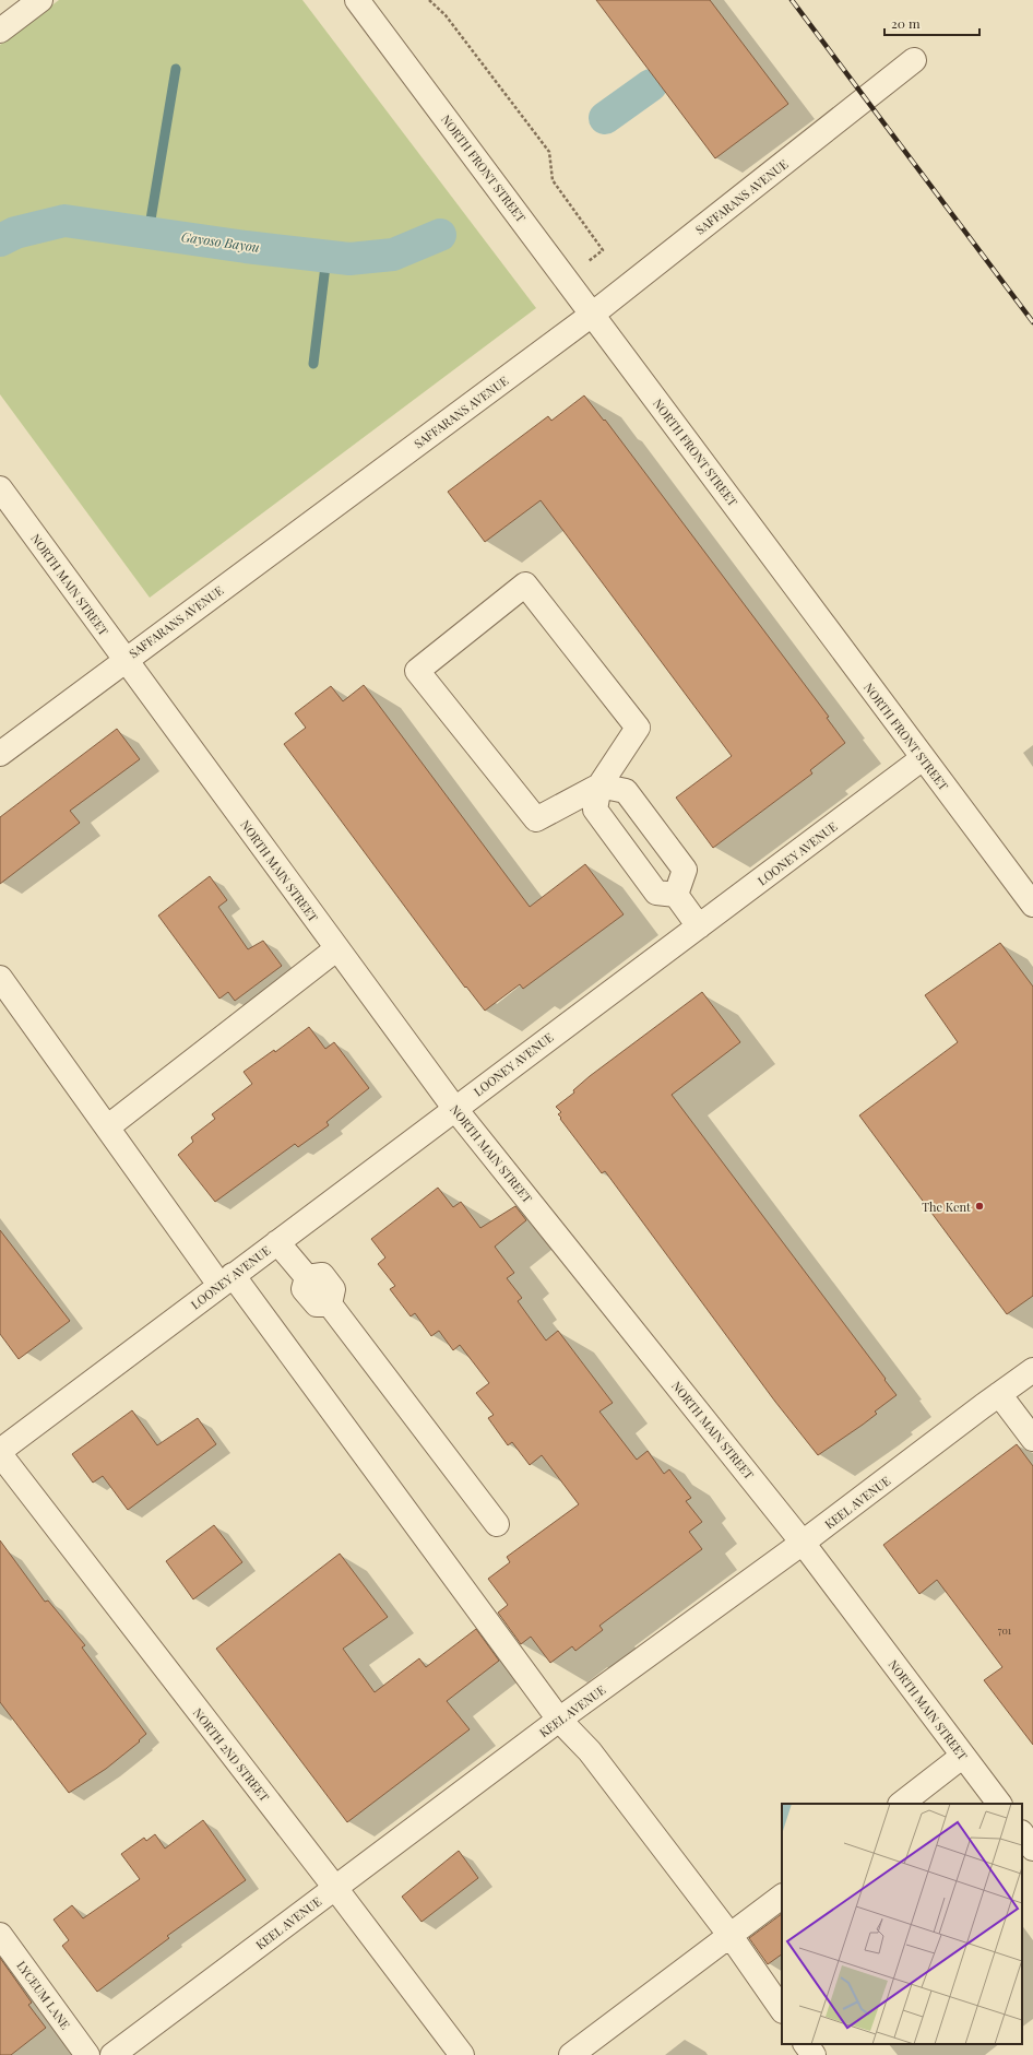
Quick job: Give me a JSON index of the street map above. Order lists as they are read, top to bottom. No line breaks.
{"streets":{"street":["NORTH FRONT STREET","SAFFARANS AVENUE","NORTH MAIN STREET","LOONEY AVENUE","KEEL AVENUE","NORTH 2ND STREET","LYCEUM LANE"]},"crossings":[["NORTH FRONT STREET","SAFFARANS AVENUE"],["NORTH FRONT STREET","LOONEY AVENUE"],["SAFFARANS AVENUE","NORTH MAIN STREET"],["NORTH MAIN STREET","LOONEY AVENUE"],["NORTH MAIN STREET","KEEL AVENUE"],["KEEL AVENUE","NORTH 2ND STREET"]],"water":["Gayoso Bayou"],"places":["The Kent"],"house_numbers":["701"],"scale_bar":"20 m"}
